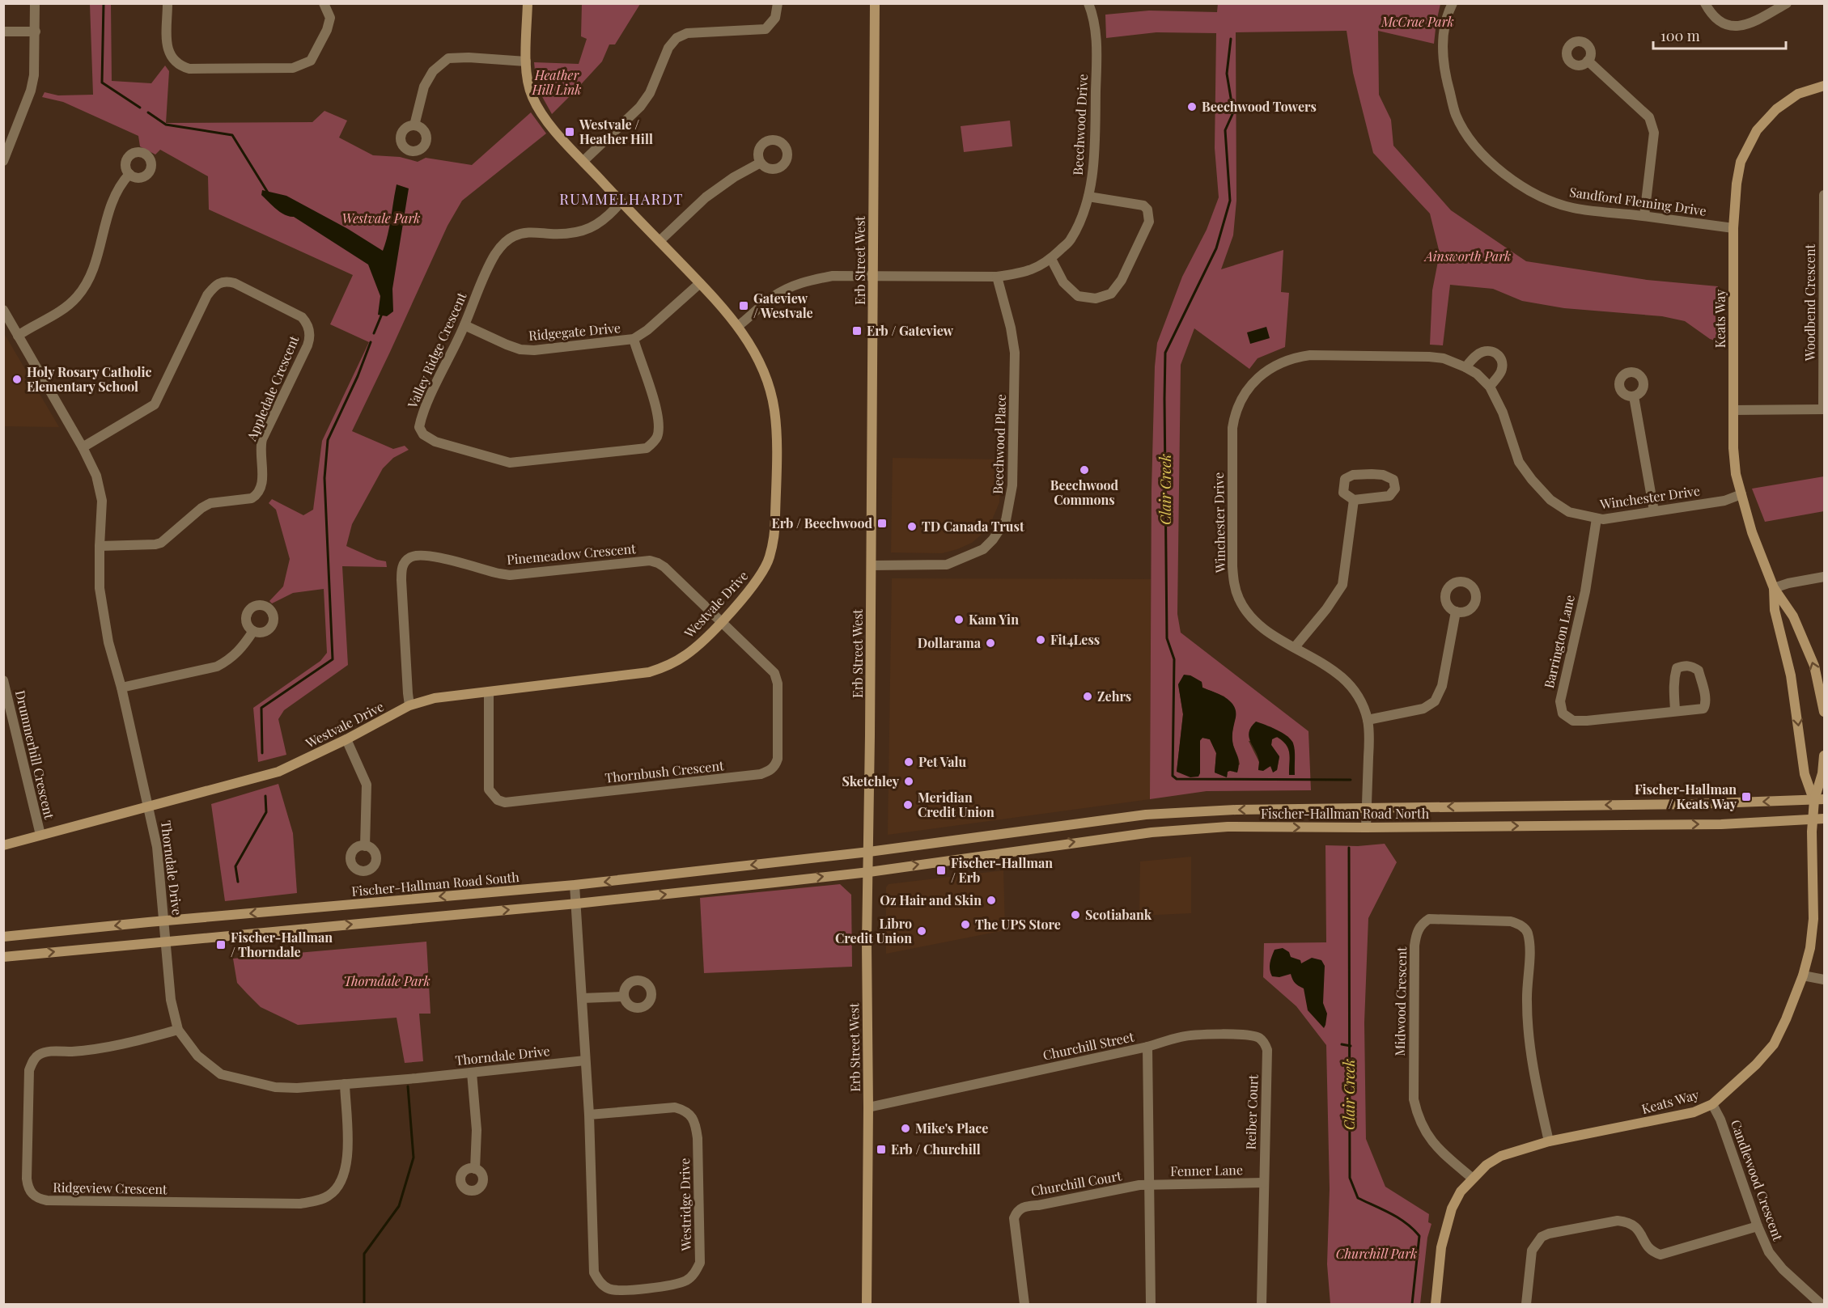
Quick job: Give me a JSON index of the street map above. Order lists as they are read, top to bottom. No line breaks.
{"streets":{"main road":["Erb Street West","Keats Way","Westvale Drive","Fischer-Hallman Road North","Fischer-Hallman Road South"],"street":["Beechwood Drive","Sandford Fleming Drive","Woodbend Crescent","Ridgegate Drive","Valley Ridge Crescent","Appledale Crescent","Beechwood Place","Winchester Drive","Pinemeadow Crescent","Barrington Lane","Drummerhill Crescent","Thornbush Crescent","Thorndale Drive","Midwood Crescent","Churchill Street","Reiber Court","Fenner Lane","Candlewood Crescent","Churchill Court","Ridgeview Crescent","Westridge Drive"]},"crossings":[["Beechwood Drive","Erb Street West"],["Beechwood Drive","Beechwood Place"],["Beechwood Drive","Westvale Drive"],["Sandford Fleming Drive","Keats Way"],["Erb Street West","Beechwood Place"],["Erb Street West","Fischer-Hallman Road North"],["Erb Street West","Fischer-Hallman Road South"],["Erb Street West","Churchill Street"],["Woodbend Crescent","Keats Way"],["Keats Way","Winchester Drive"],["Keats Way","Fischer-Hallman Road North"],["Keats Way","Midwood Crescent"],["Keats Way","Candlewood Crescent"],["Ridgegate Drive","Valley Ridge Crescent"],["Ridgegate Drive","Westvale Drive"],["Valley Ridge Crescent","Westvale Drive"],["Appledale Crescent","Thorndale Drive"],["Winchester Drive","Barrington Lane"],["Winchester Drive","Fischer-Hallman Road North"],["Pinemeadow Crescent","Westvale Drive"],["Pinemeadow Crescent","Thornbush Crescent"],["Westvale Drive","Drummerhill Crescent"],["Westvale Drive","Thornbush Crescent"],["Westvale Drive","Thorndale Drive"],["Fischer-Hallman Road North","Fischer-Hallman Road South"],["Thorndale Drive","Fischer-Hallman Road South"],["Thorndale Drive","Ridgeview Crescent"],["Thorndale Drive","Westridge Drive"],["Fischer-Hallman Road South","Westridge Drive"],["Churchill Street","Reiber Court"],["Churchill Street","Fenner Lane"],["Churchill Street","Churchill Court"],["Reiber Court","Fenner Lane"],["Fenner Lane","Churchill Court"]],"districts":["RUMMELHARDT"],"water":["Clair Creek"],"parks":["McCrae Park","Heather Hill Link","Westvale Park","Ainsworth Park","Thorndale Park","Churchill Park"],"places":{"other":["Beechwood Towers","Holy Rosary Catholic Elementary School","Beechwood Commons","TD Canada Trust","Kam Yin","Fit4Less","Dollarama","Zehrs","Pet Valu","Sketchley","Meridian Credit Union","Oz Hair and Skin","Scotiabank","The UPS Store","Libro Credit Union","Mike's Place"],"transit":["Westvale / Heather Hill","Gateview / Westvale","Erb / Gateview","Erb / Beechwood","Fischer-Hallman / Keats Way","Fischer-Hallman / Erb","Fischer-Hallman / Thorndale","Erb / Churchill"]},"scale_bar":"100 m"}
